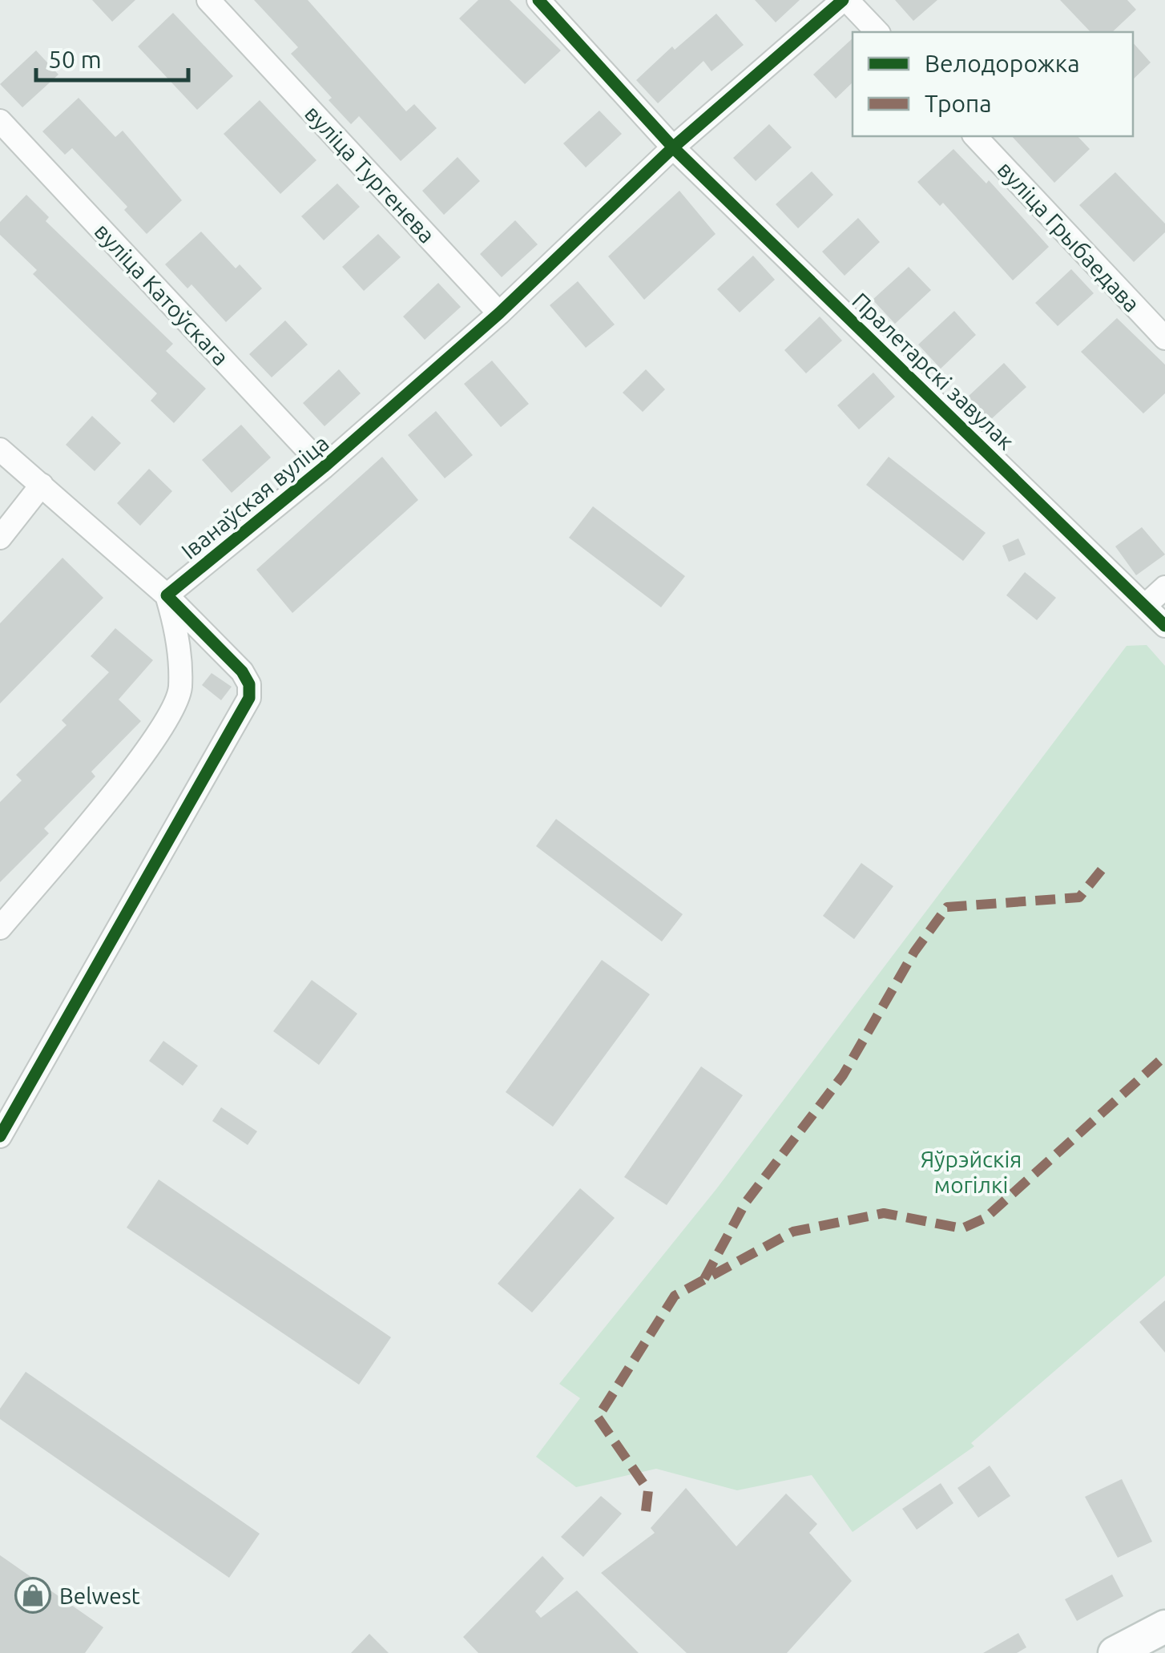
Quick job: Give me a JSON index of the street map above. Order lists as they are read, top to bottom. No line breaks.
{"streets":{"street":["вуліца Тургенева","вуліца Грыбаедава","вуліца Катоўскага","Пралетарскі завулак","Іванаўская вуліца"]},"crossings":[["вуліца Тургенева","Іванаўская вуліца"],["вуліца Катоўскага","Іванаўская вуліца"],["Пралетарскі завулак","Іванаўская вуліца"]],"parks":["Яўрэйскія могілкі"],"places":{"shop":["Belwest"]},"legend":["Велодорожка","Тропа"],"scale_bar":"50 m"}
